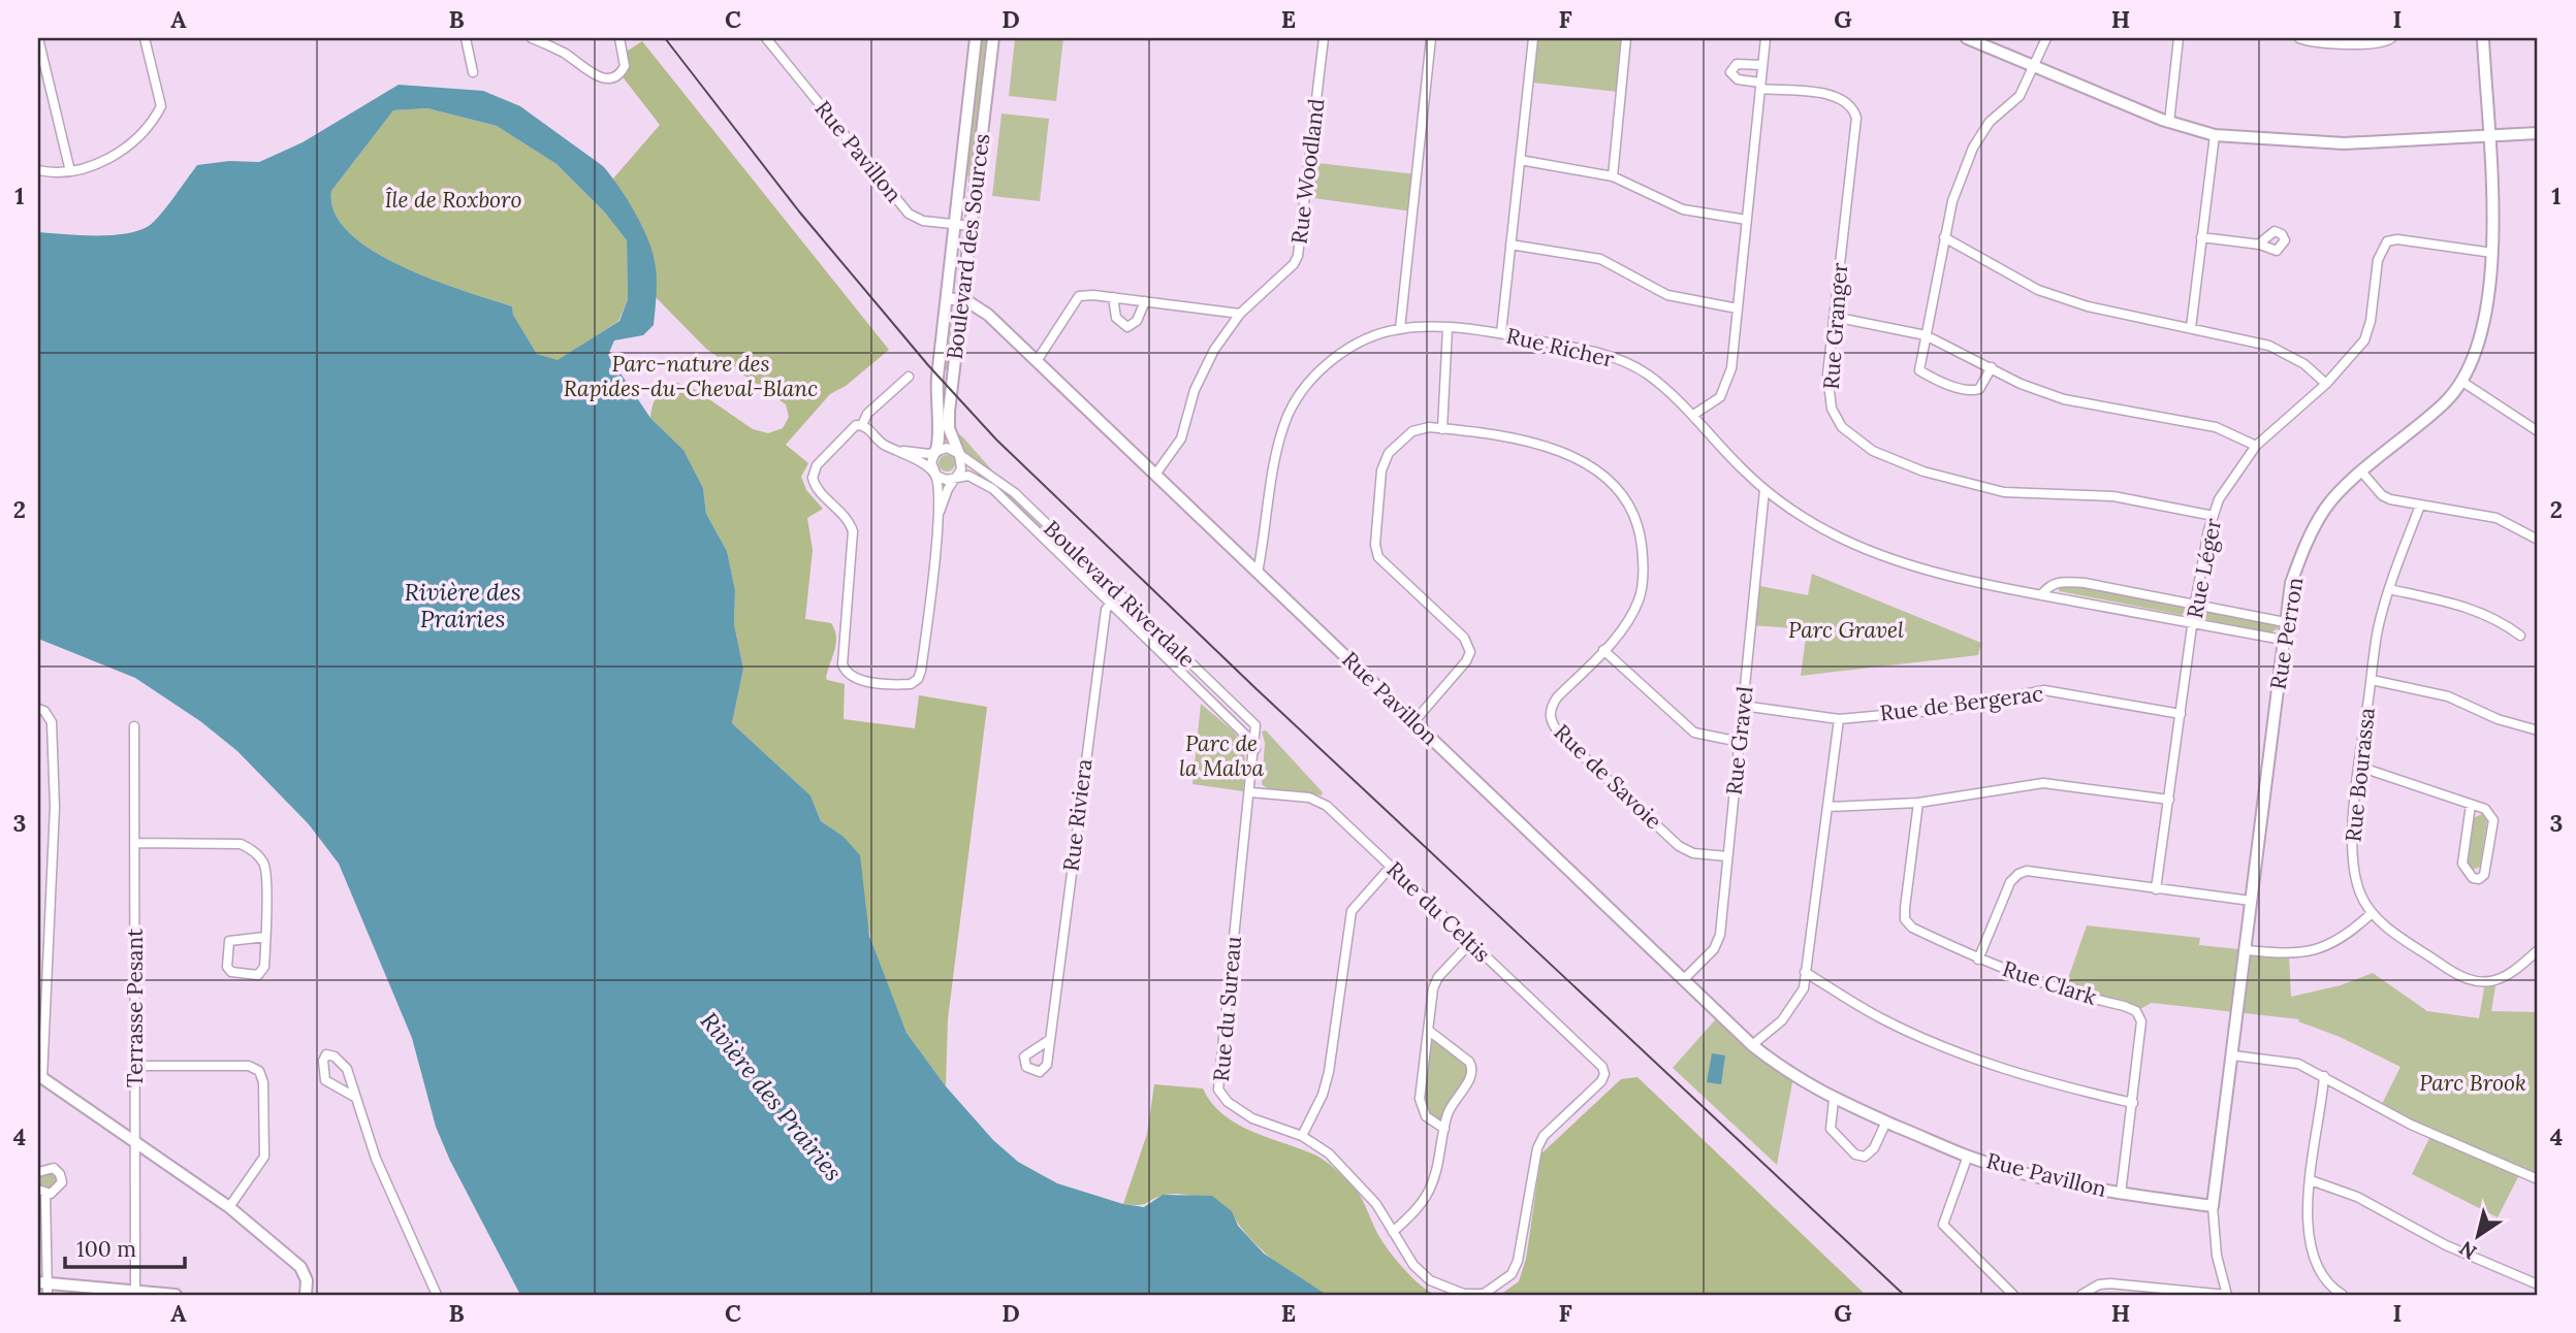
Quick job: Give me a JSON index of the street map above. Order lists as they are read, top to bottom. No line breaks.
{"streets":{"street":["Rue Pavillon","Rue Woodland","Boulevard des Sources","Rue Granger","Rue Richer","Rue Léger","Boulevard Riverdale","Rue Perron","Rue de Bergerac","Rue Gravel","Rue Bourassa","Rue de Savoie","Rue Riviera","Rue du Celtis","Rue Clark","Terrasse Pesant","Rue du Sureau"]},"crossings":[["Rue Pavillon","Rue Woodland"],["Rue Pavillon","Boulevard des Sources"],["Rue Pavillon","Rue Richer"],["Rue Pavillon","Rue Perron"],["Rue Pavillon","Rue Gravel"],["Rue Pavillon","Rue de Savoie"],["Rue Pavillon","Rue Clark"],["Boulevard des Sources","Boulevard Riverdale"],["Rue Granger","Rue Léger"],["Rue Richer","Rue Léger"],["Rue Richer","Rue Perron"],["Rue Richer","Rue Gravel"],["Rue Léger","Rue Perron"],["Rue Léger","Rue de Bergerac"],["Boulevard Riverdale","Rue Riviera"],["Boulevard Riverdale","Rue du Celtis"],["Boulevard Riverdale","Rue du Sureau"],["Rue de Bergerac","Rue Gravel"],["Rue Gravel","Rue de Savoie"],["Rue du Celtis","Rue du Sureau"]],"water":["Rivière des Prairies"],"parks":["Île de Roxboro","Parc-nature des Rapides-du-Cheval-Blanc","Parc Gravel","Parc de la Malva","Parc Brook"],"scale_bar":"100 m","north":"bottom left","grid":{"columns":["A","B","C","D","E","F","G","H","I"],"rows":["1","2","3","4"]}}
